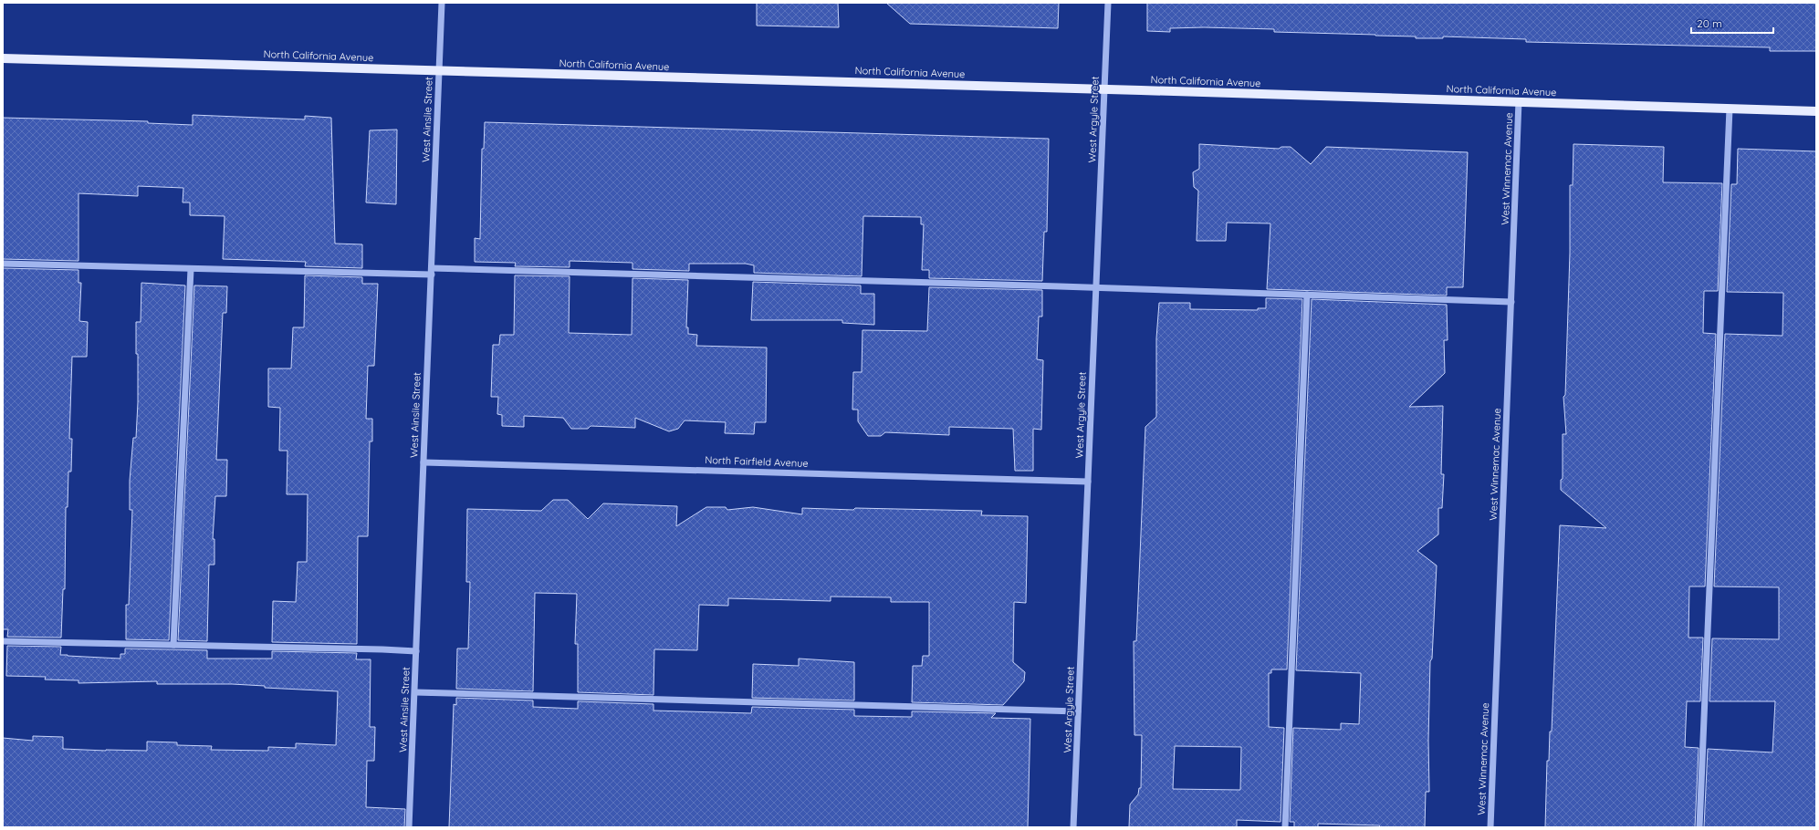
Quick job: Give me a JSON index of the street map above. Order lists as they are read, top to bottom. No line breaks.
{"streets":{"main road":["North California Avenue"],"street":["West Ainslie Street","West Argyle Street","West Winnemac Avenue","North Fairfield Avenue"]},"crossings":[["North California Avenue","West Ainslie Street"],["North California Avenue","West Argyle Street"],["North California Avenue","West Winnemac Avenue"],["West Ainslie Street","North Fairfield Avenue"],["West Argyle Street","North Fairfield Avenue"]],"scale_bar":"20 m"}
